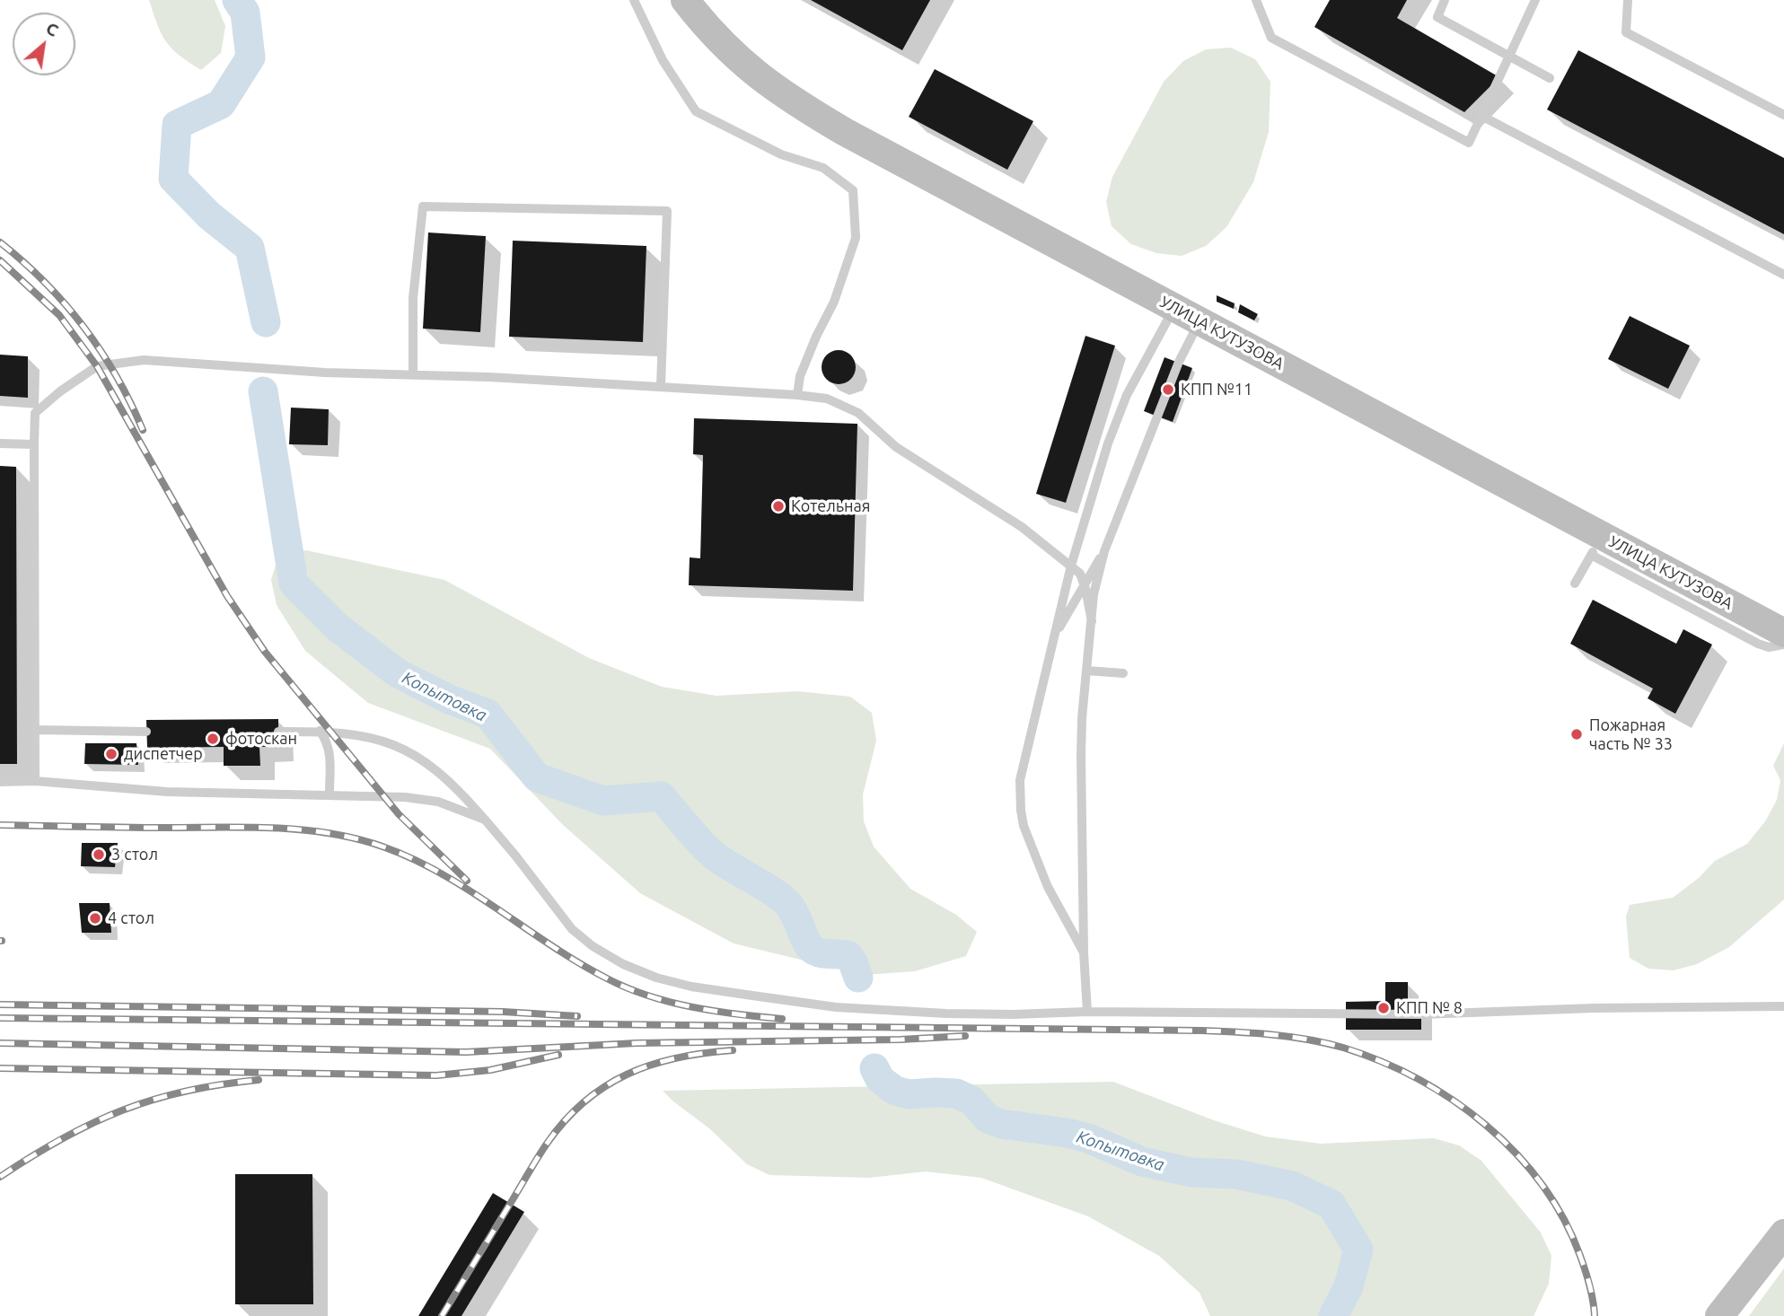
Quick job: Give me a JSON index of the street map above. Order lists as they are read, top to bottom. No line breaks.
{"streets":{"street":["УЛИЦА КУТУЗОВА"]},"water":["Копытовка"],"places":["КПП №11","Котельная","Пожарная часть № 33","фотоскан","диспетчер","3 стол","4 стол","КПП № 8"],"north":"top right"}
